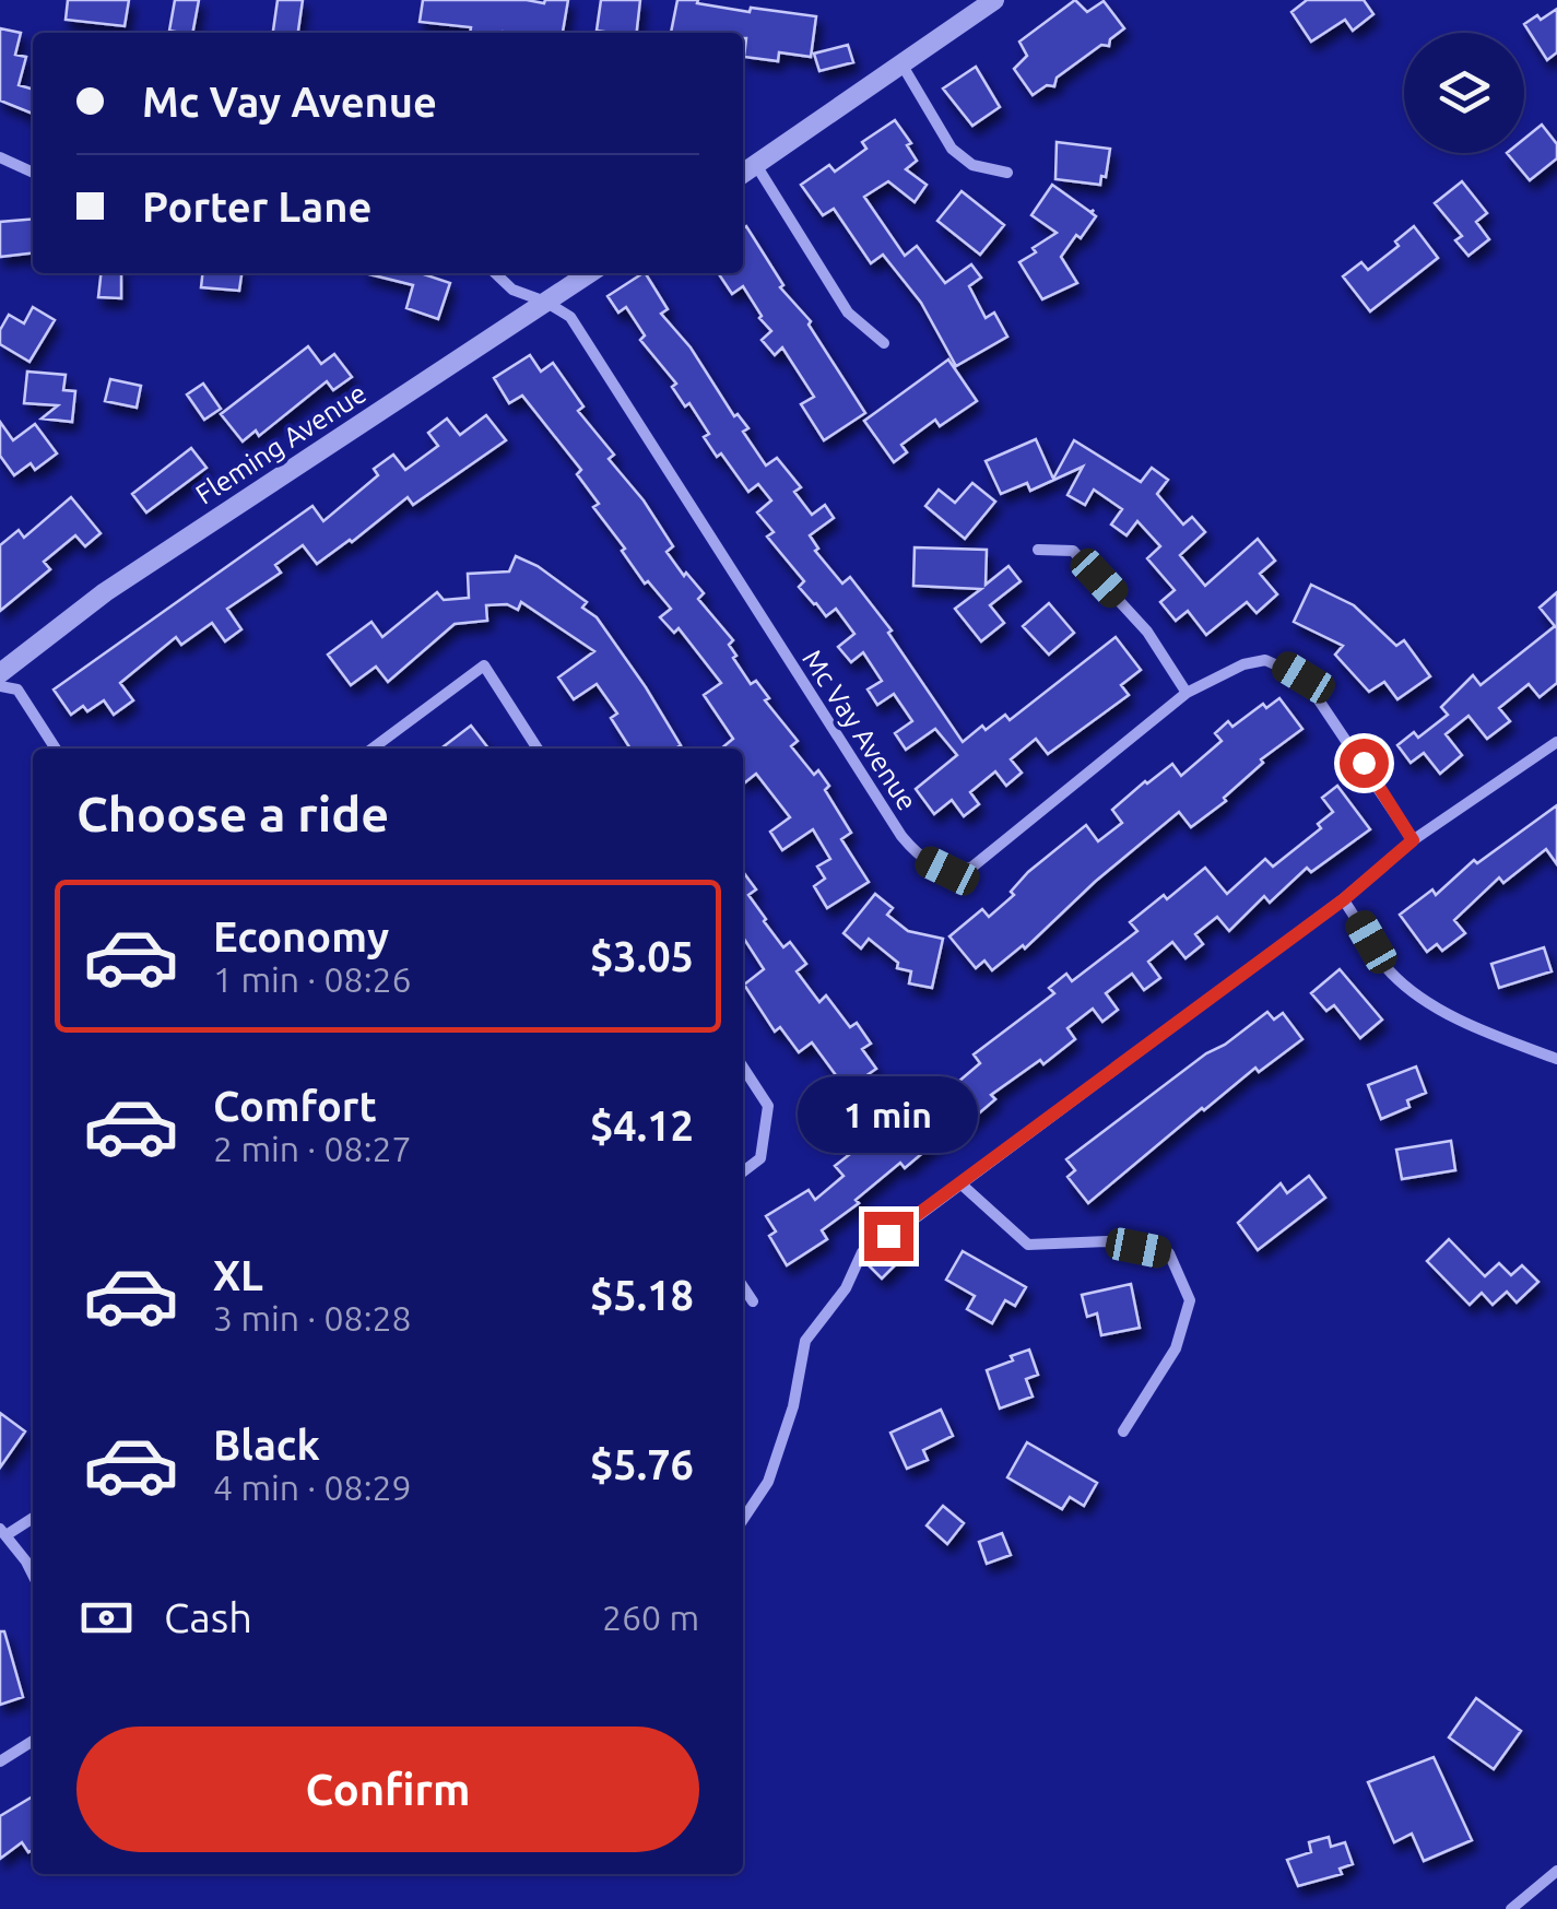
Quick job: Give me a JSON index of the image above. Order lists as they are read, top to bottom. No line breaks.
{"streets":{"street":["Fleming Avenue","Mc Vay Avenue"]},"crossings":[["Fleming Avenue","Mc Vay Avenue"]],"page":{"banner":["Mc Vay Avenue","Porter Lane"],"heading":"Choose a ride","list":[{"name":"Economy","note":"1 min · 08:26","value":"$3.05"},{"name":"Comfort","note":"2 min · 08:27","value":"$4.12"},{"name":"XL","note":"3 min · 08:28","value":"$5.18"},{"name":"Black","note":"4 min · 08:29","value":"$5.76"}],"bubble":"1 min","pay":["Cash","260 m"],"buttons":"Confirm"}}
